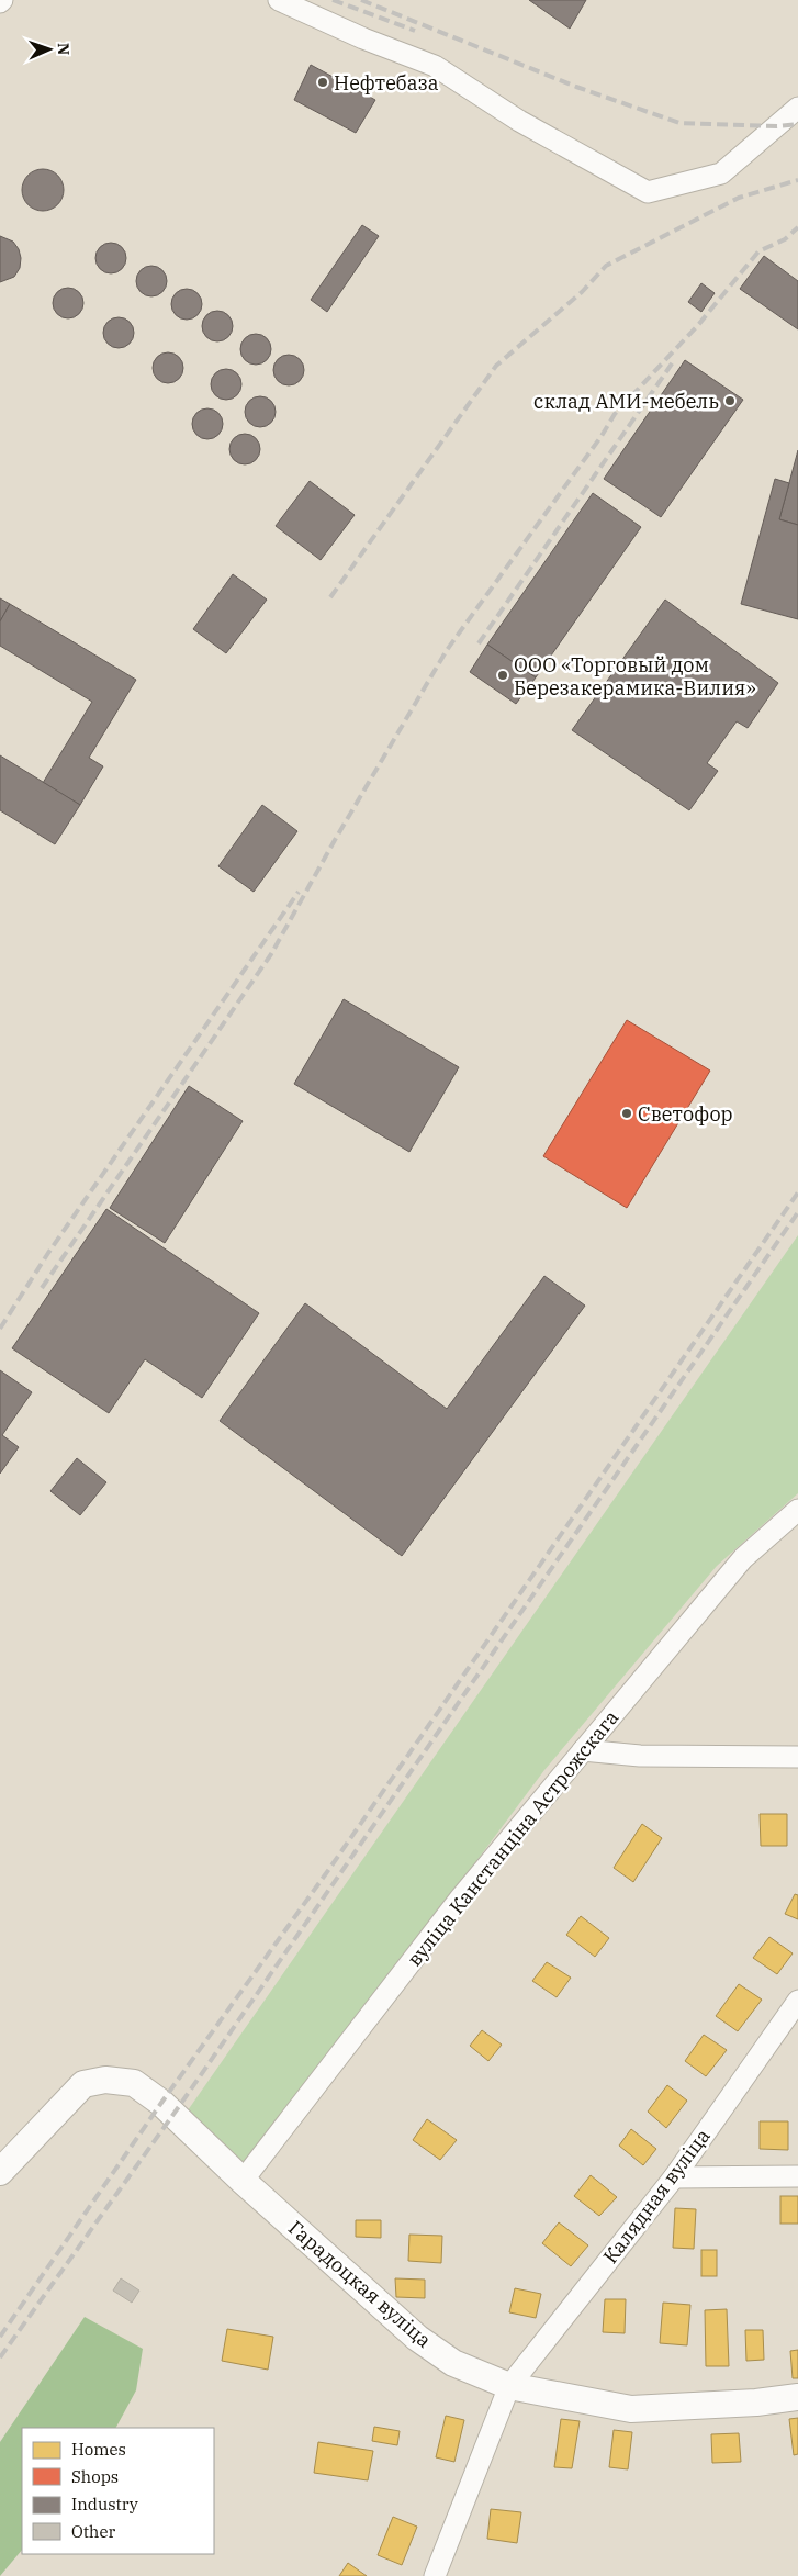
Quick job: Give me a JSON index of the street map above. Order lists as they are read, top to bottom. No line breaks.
{"streets":{"street":["вуліца Канстанціна Астрожскага","Калядная вуліца","Гарадоцкая вуліца"]},"crossings":[["вуліца Канстанціна Астрожскага","Гарадоцкая вуліца"],["Калядная вуліца","Гарадоцкая вуліца"]],"places":["Нефтебаза","склад АМИ-мебель","ООО «Торговый дом Березакерамика-Вилия»","Светофор"],"legend":["Homes","Shops","Industry","Other"],"north":"right"}
